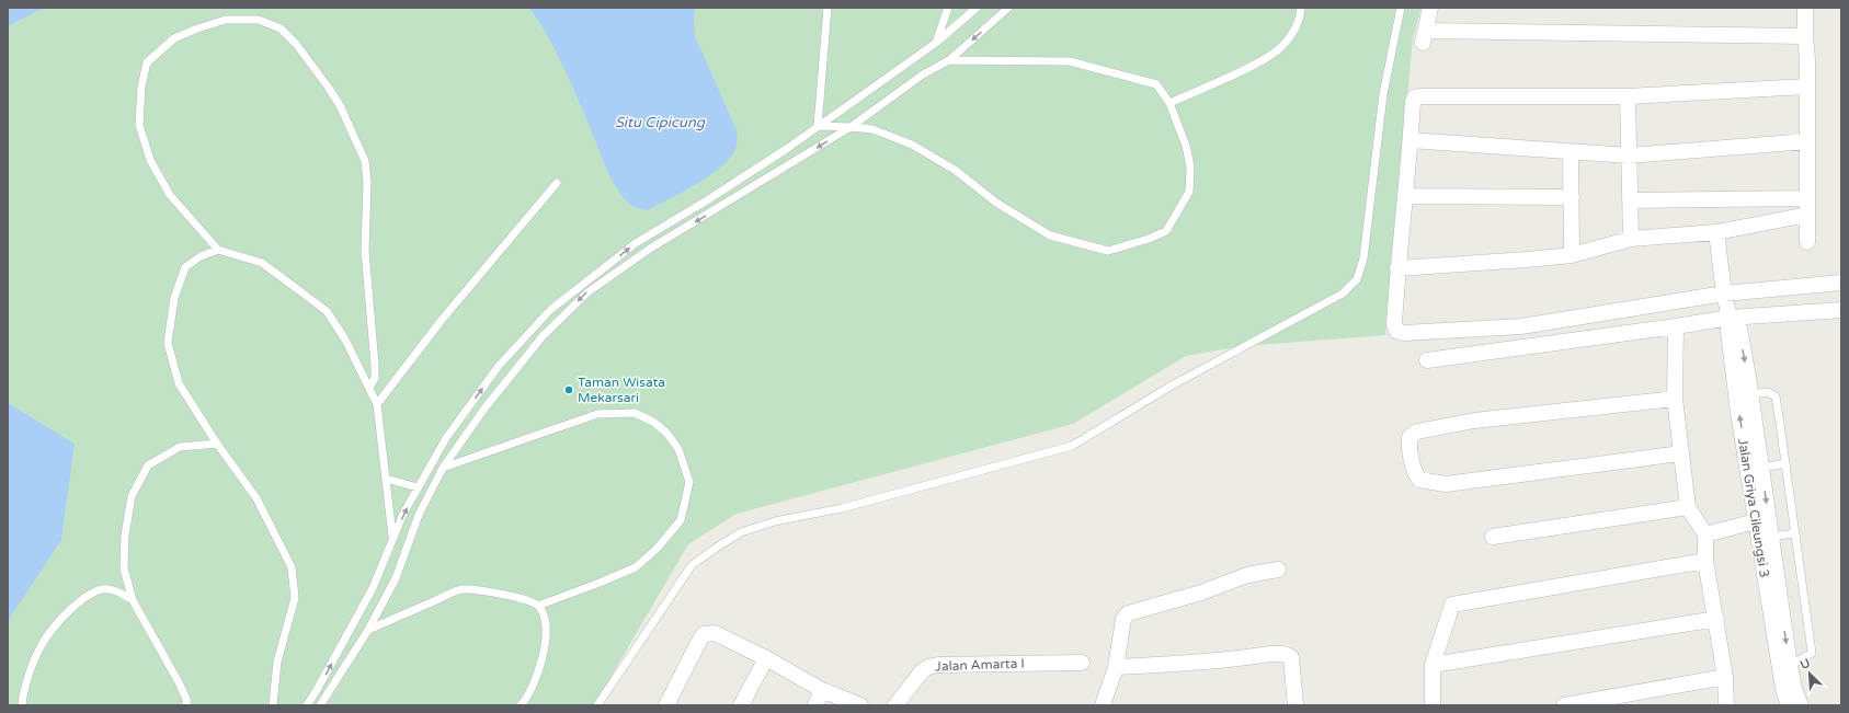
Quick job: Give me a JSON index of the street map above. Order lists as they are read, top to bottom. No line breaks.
{"streets":{"street":["Jalan Griya Cileungsi 3","Jalan Amarta I"]},"water":["Situ Cipicung"],"places":["Taman Wisata Mekarsari"],"north":"top left"}
